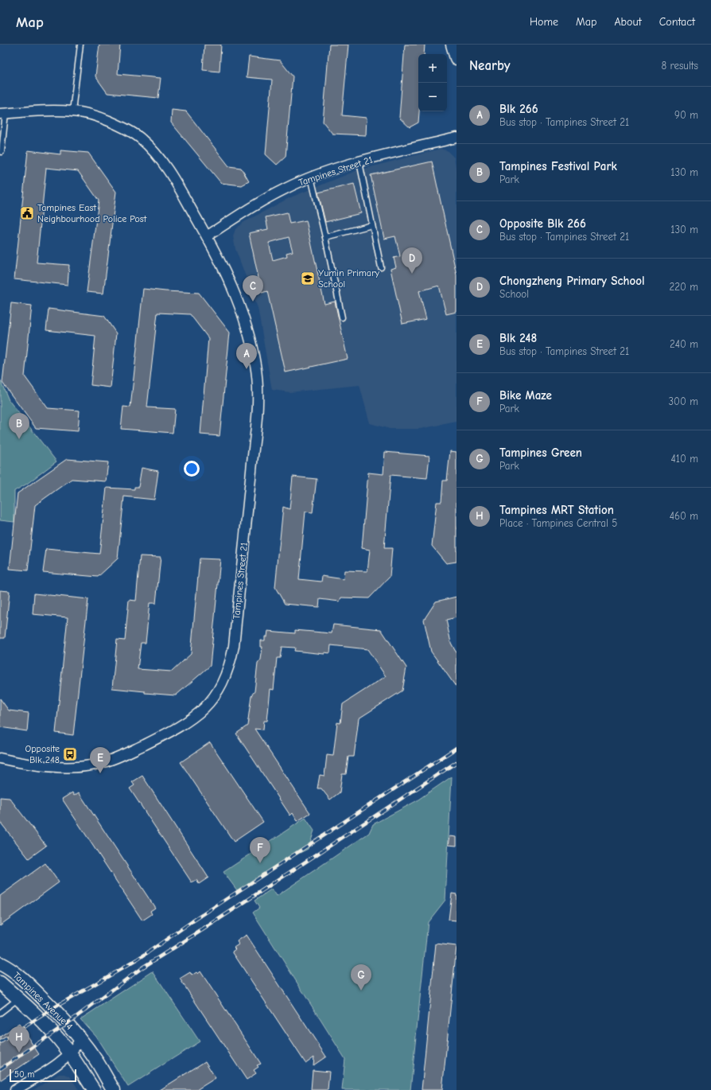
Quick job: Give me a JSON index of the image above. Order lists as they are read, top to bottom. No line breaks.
{"streets":{"main road":["Tampines Avenue 4"],"street":["Tampines Street 21"]},"places":{"public building":["Tampines East Neighbourhood Police Post"],"school or university":["Yumin Primary School"],"bus stop":["Opposite Blk 248"]},"scale_bar":"50 m","page":{"header":"Map","nav":["Home","Map","About","Contact"],"heading":["Nearby","8 results"],"map_buttons":["+","−"],"list":[{"mark":"A","name":"Blk 266","note":"Bus stop · Tampines Street 21","value":"90 m"},{"mark":"B","name":"Tampines Festival Park","note":"Park","value":"130 m"},{"mark":"C","name":"Opposite Blk 266","note":"Bus stop · Tampines Street 21","value":"130 m"},{"mark":"D","name":"Chongzheng Primary School","note":"School","value":"220 m"},{"mark":"E","name":"Blk 248","note":"Bus stop · Tampines Street 21","value":"240 m"},{"mark":"F","name":"Bike Maze","note":"Park","value":"300 m"},{"mark":"G","name":"Tampines Green","note":"Park","value":"410 m"},{"mark":"H","name":"Tampines MRT Station","note":"Place · Tampines Central 5","value":"460 m"}],"pins":["D","C","A","B","E","F","G","H"],"scale":"50 m"}}
